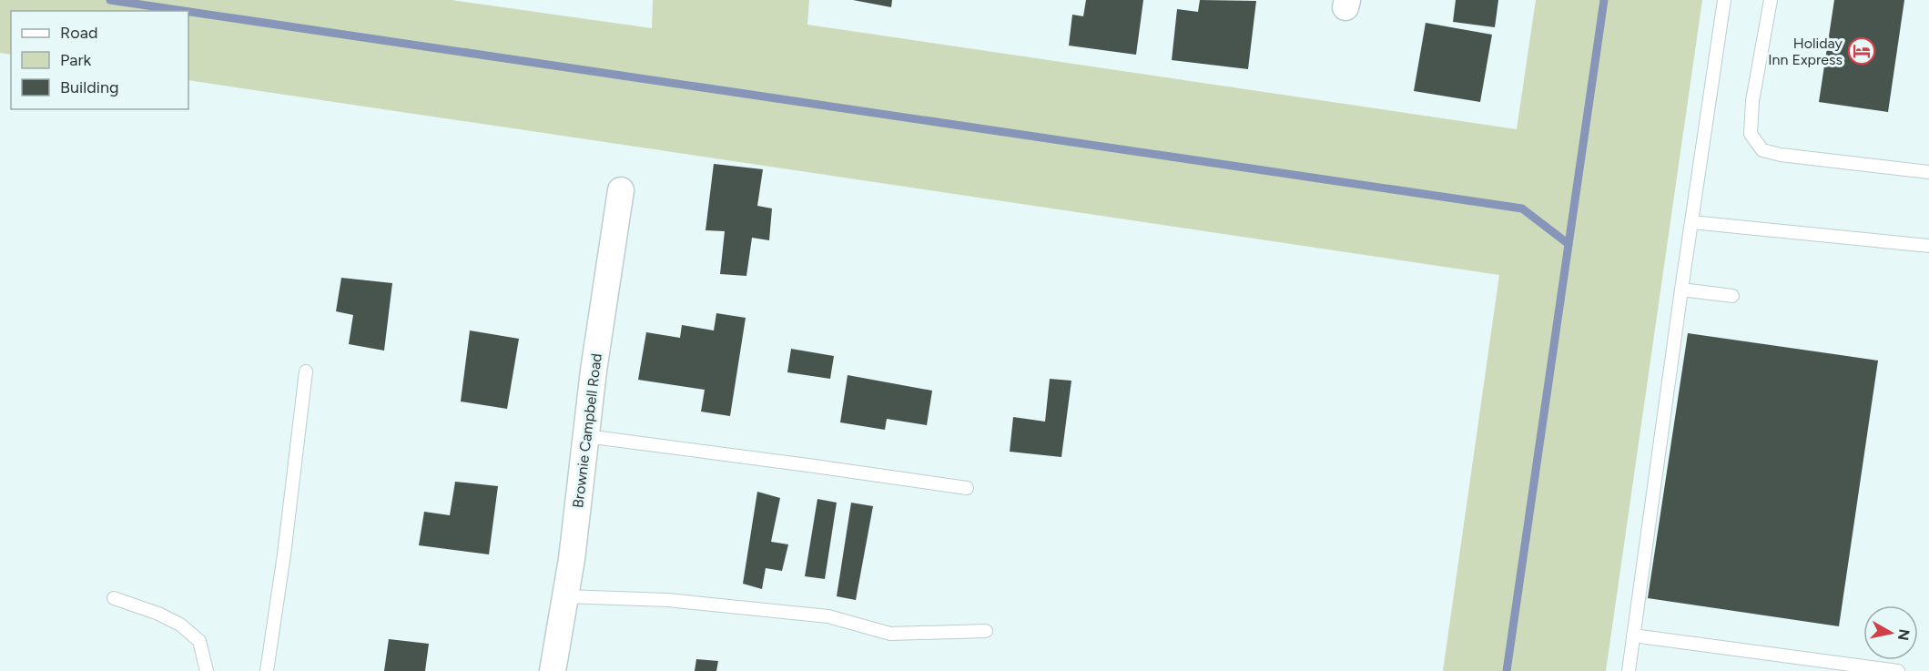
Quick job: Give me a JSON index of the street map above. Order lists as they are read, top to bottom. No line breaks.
{"streets":{"street":["Brownie Campbell Road"]},"places":{"hotel":["Holiday Inn Express"]},"legend":["Road","Park","Building"],"north":"right"}
